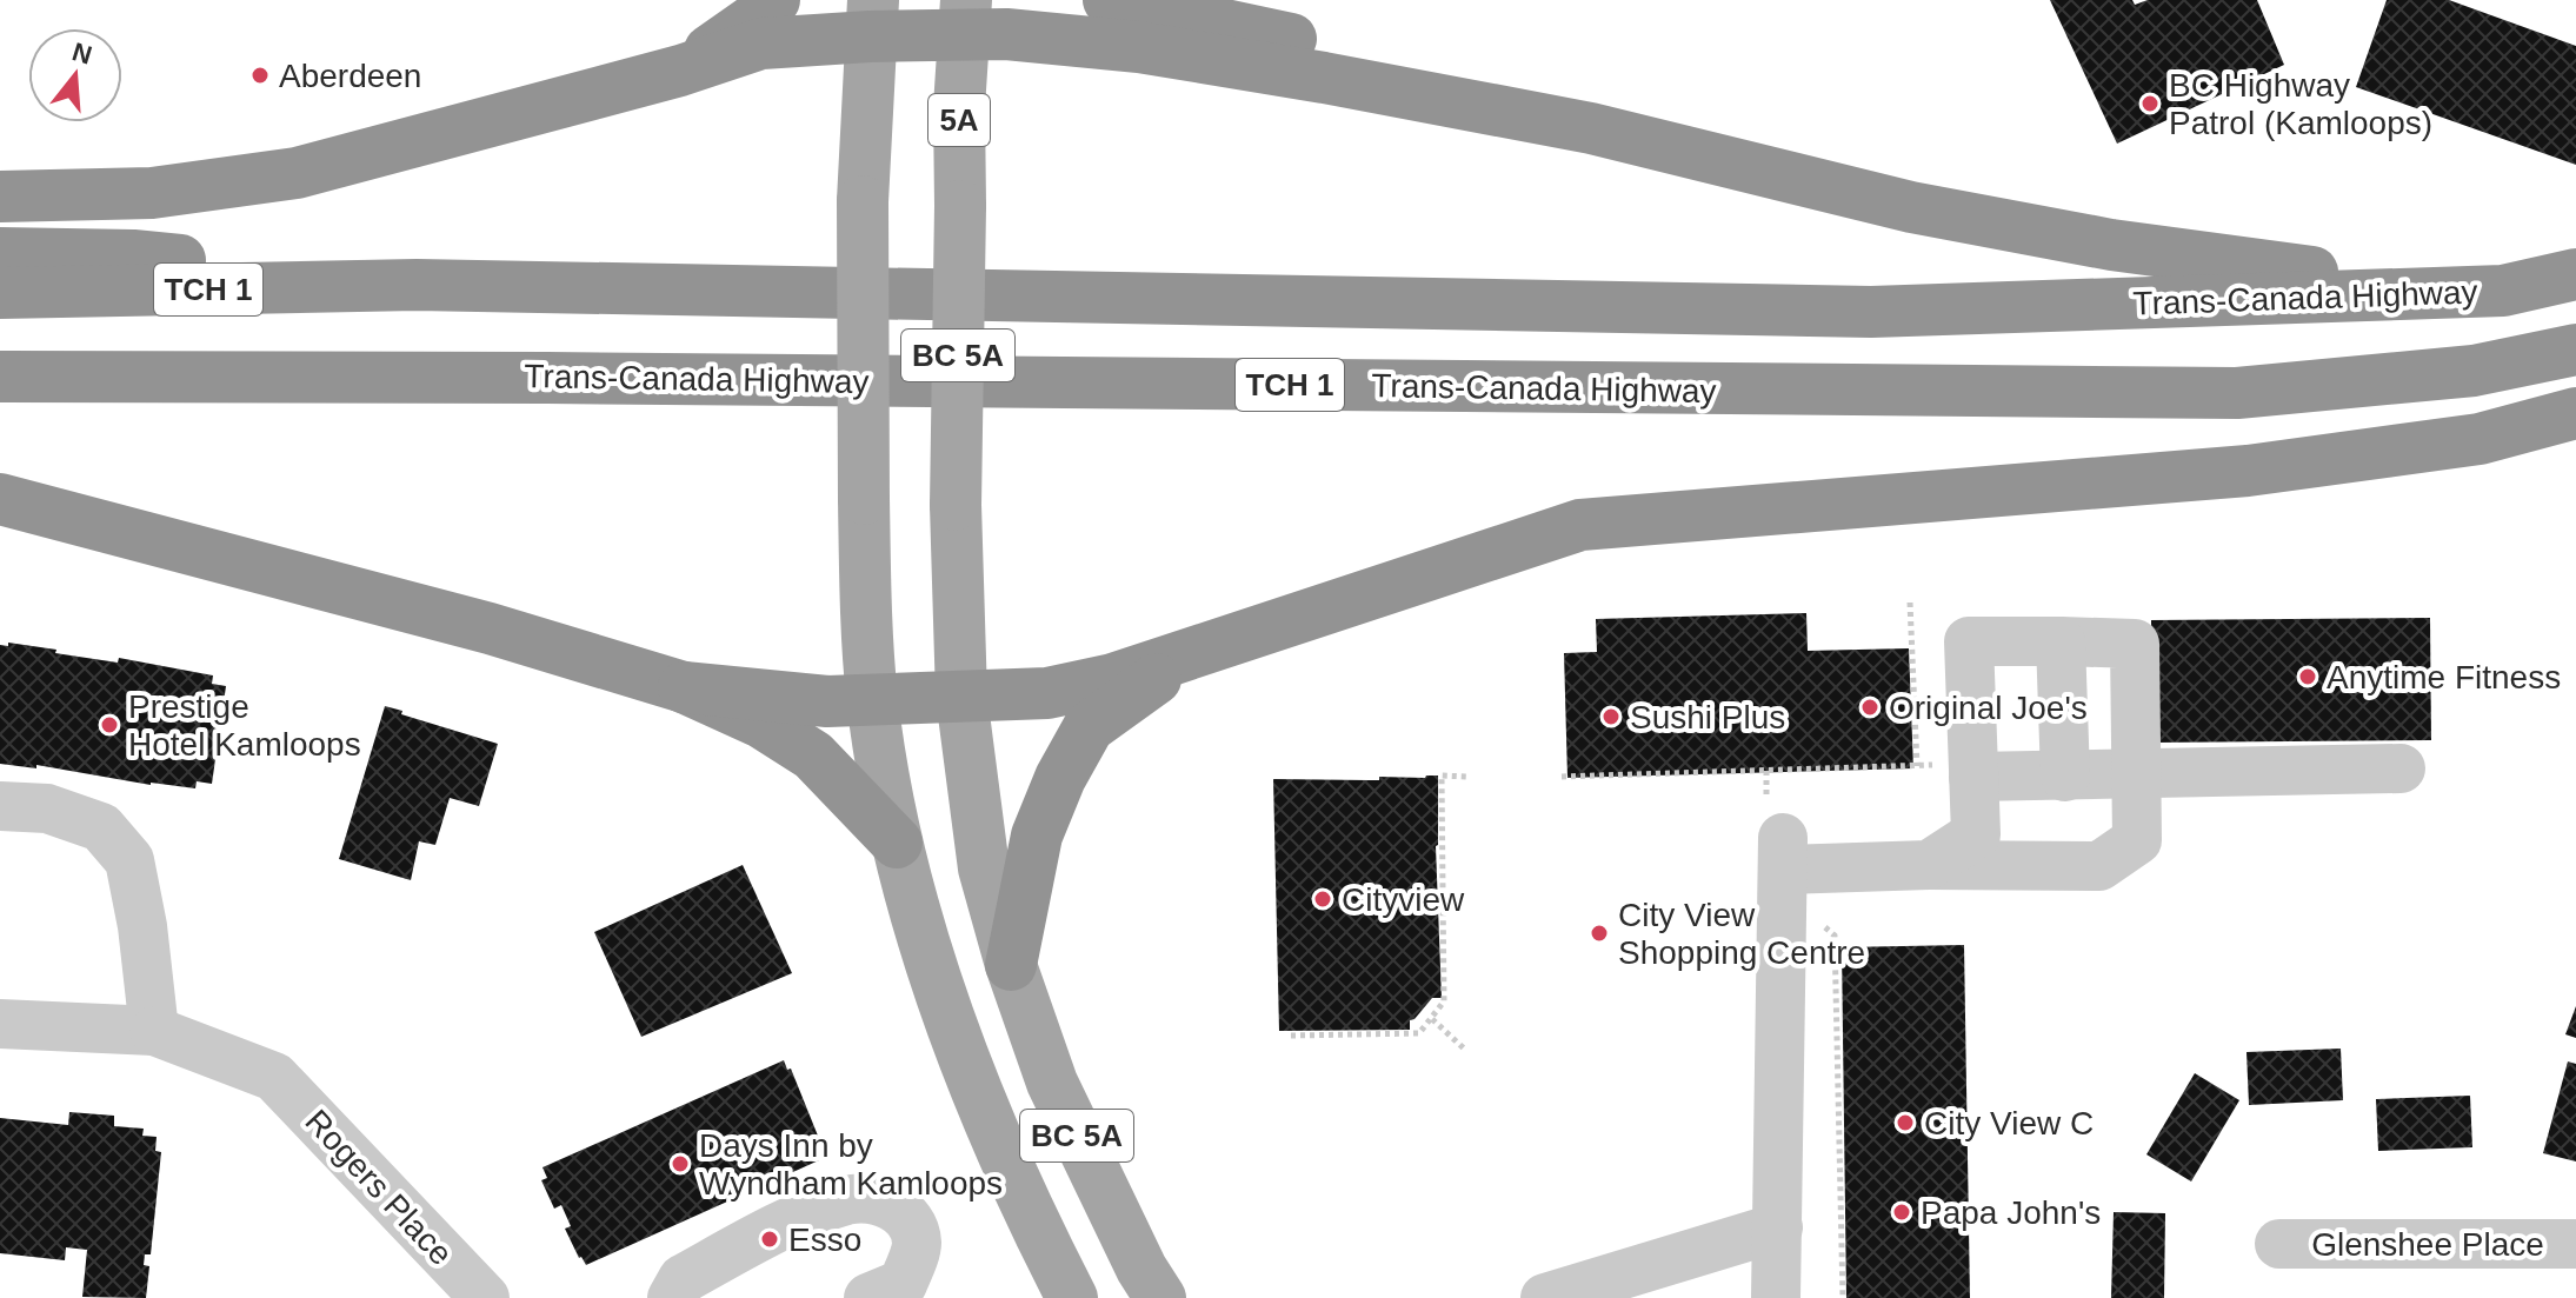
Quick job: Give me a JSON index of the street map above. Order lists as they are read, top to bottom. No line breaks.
{"streets":{"highway":["TCH 1","Trans-Canada Highway"],"main road":["5A","BC 5A"],"street":["Rogers Place","Glenshee Place"]},"crossings":[["5A","BC 5A"]],"places":["Aberdeen","BC Highway Patrol (Kamloops)","Anytime Fitness","Original Joe's","Sushi Plus","Prestige Hotel Kamloops","Cityview","City View Shopping Centre","City View C","Days Inn by Wyndham Kamloops","Papa John's","Esso"],"north":"top"}
